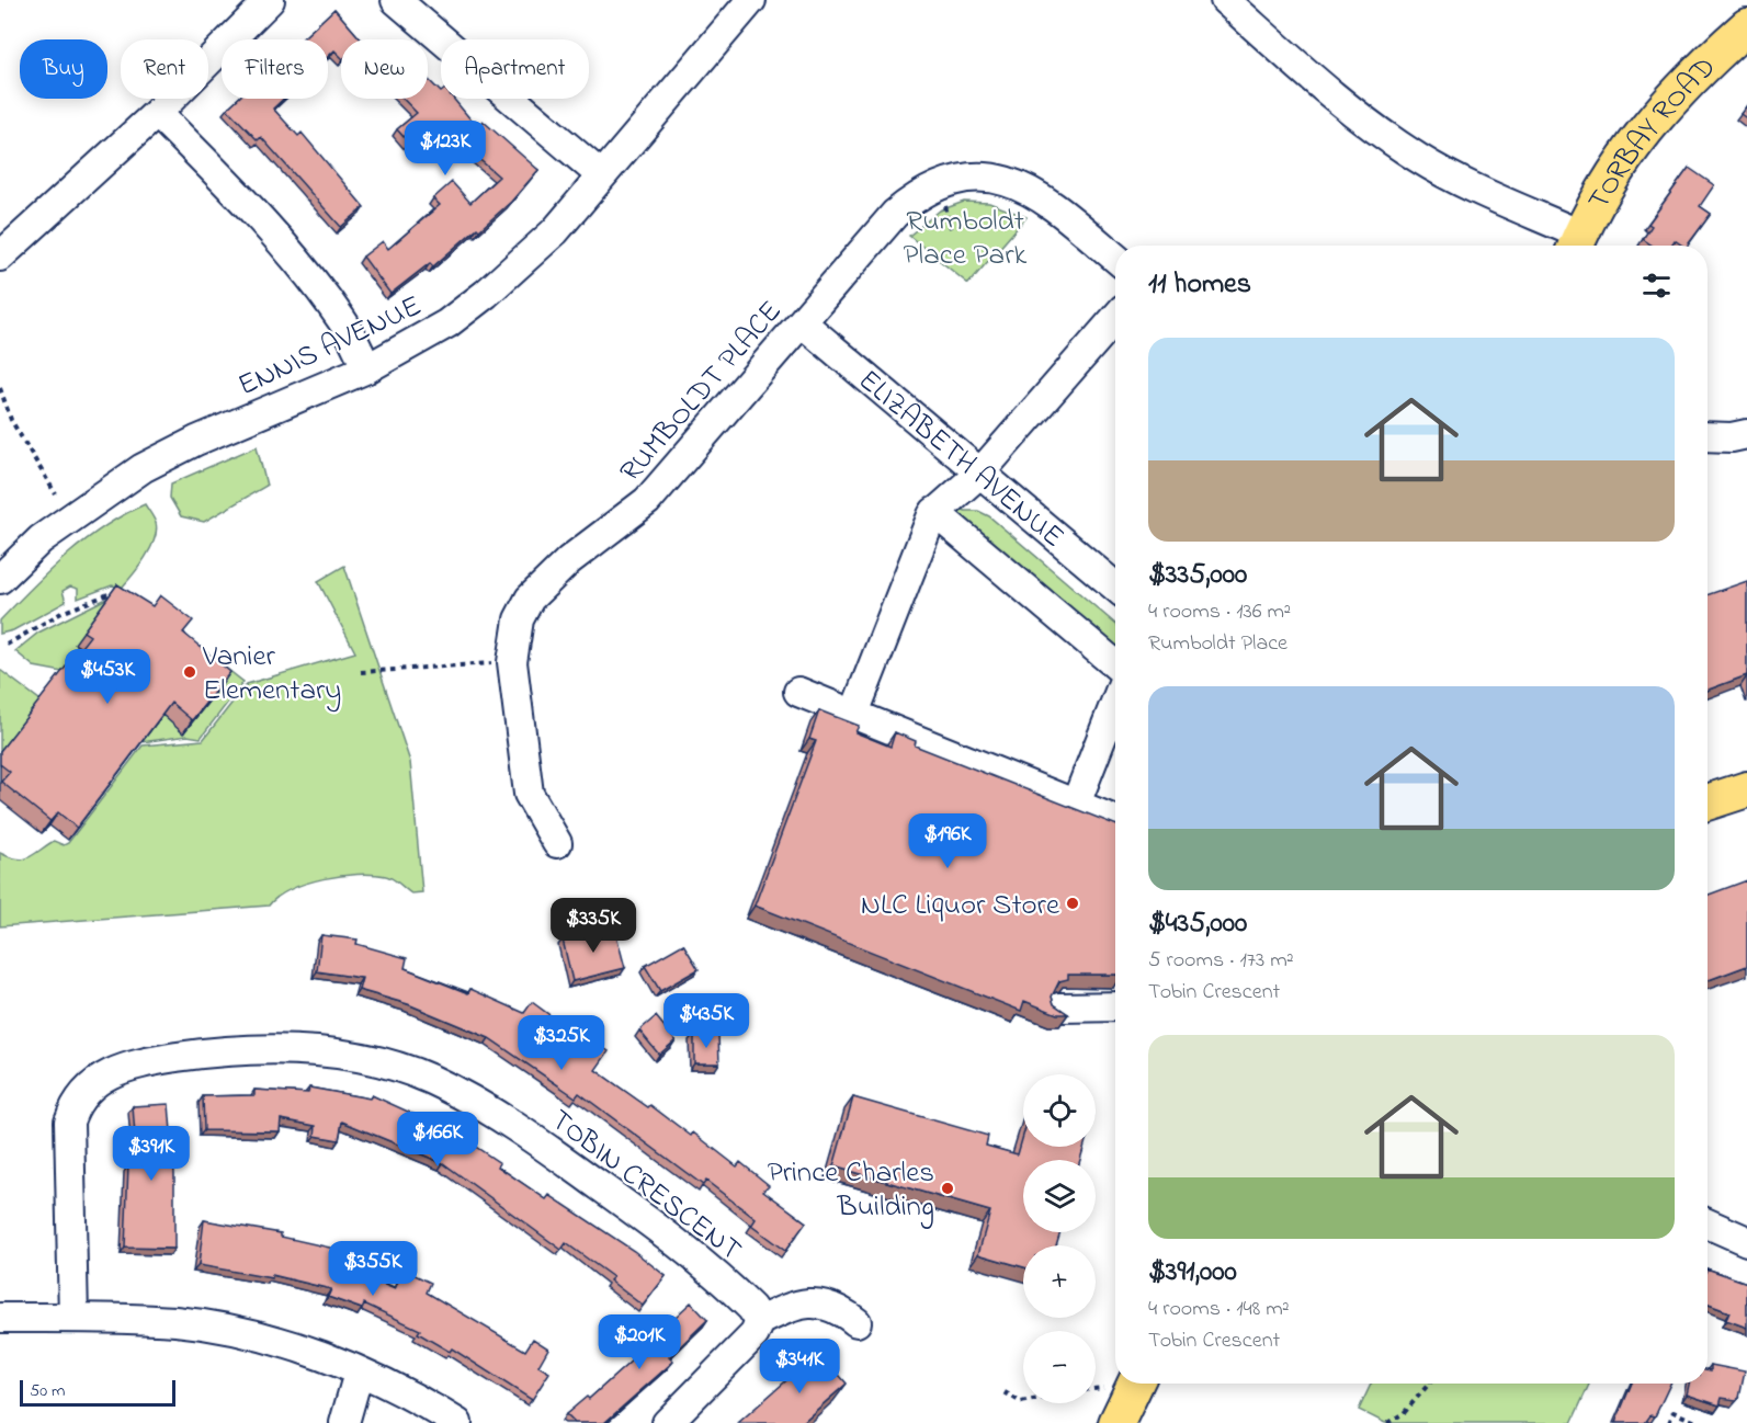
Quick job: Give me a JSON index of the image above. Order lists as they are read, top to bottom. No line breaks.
{"streets":{"main road":["TORBAY ROAD"],"street":["ENNIS AVENUE","RUMBOLDT PLACE","ELIZABETH AVENUE","TOBIN CRESCENT"]},"crossings":[["RUMBOLDT PLACE","ELIZABETH AVENUE"]],"parks":["Rumboldt Place Park"],"places":["Vanier Elementary","NLC Liquor Store","Prince Charles Building"],"scale_bar":"50 m","page":{"chip":["Buy","Rent","Filters","New","Apartment"],"price":["$123K","$453K","$196K","$335K","$435K","$325K","$166K","$391K","$355K","$201K","$341K"],"heading":"11 homes","list":[{"name":"$335,000","note":"4 rooms · 136 m² · Rumboldt Place"},{"name":"$435,000","note":"5 rooms · 173 m² · Tobin Crescent"},{"name":"$391,000","note":"4 rooms · 148 m² · Tobin Crescent"}],"map_buttons":["+","−"],"scale":"50 m"}}
